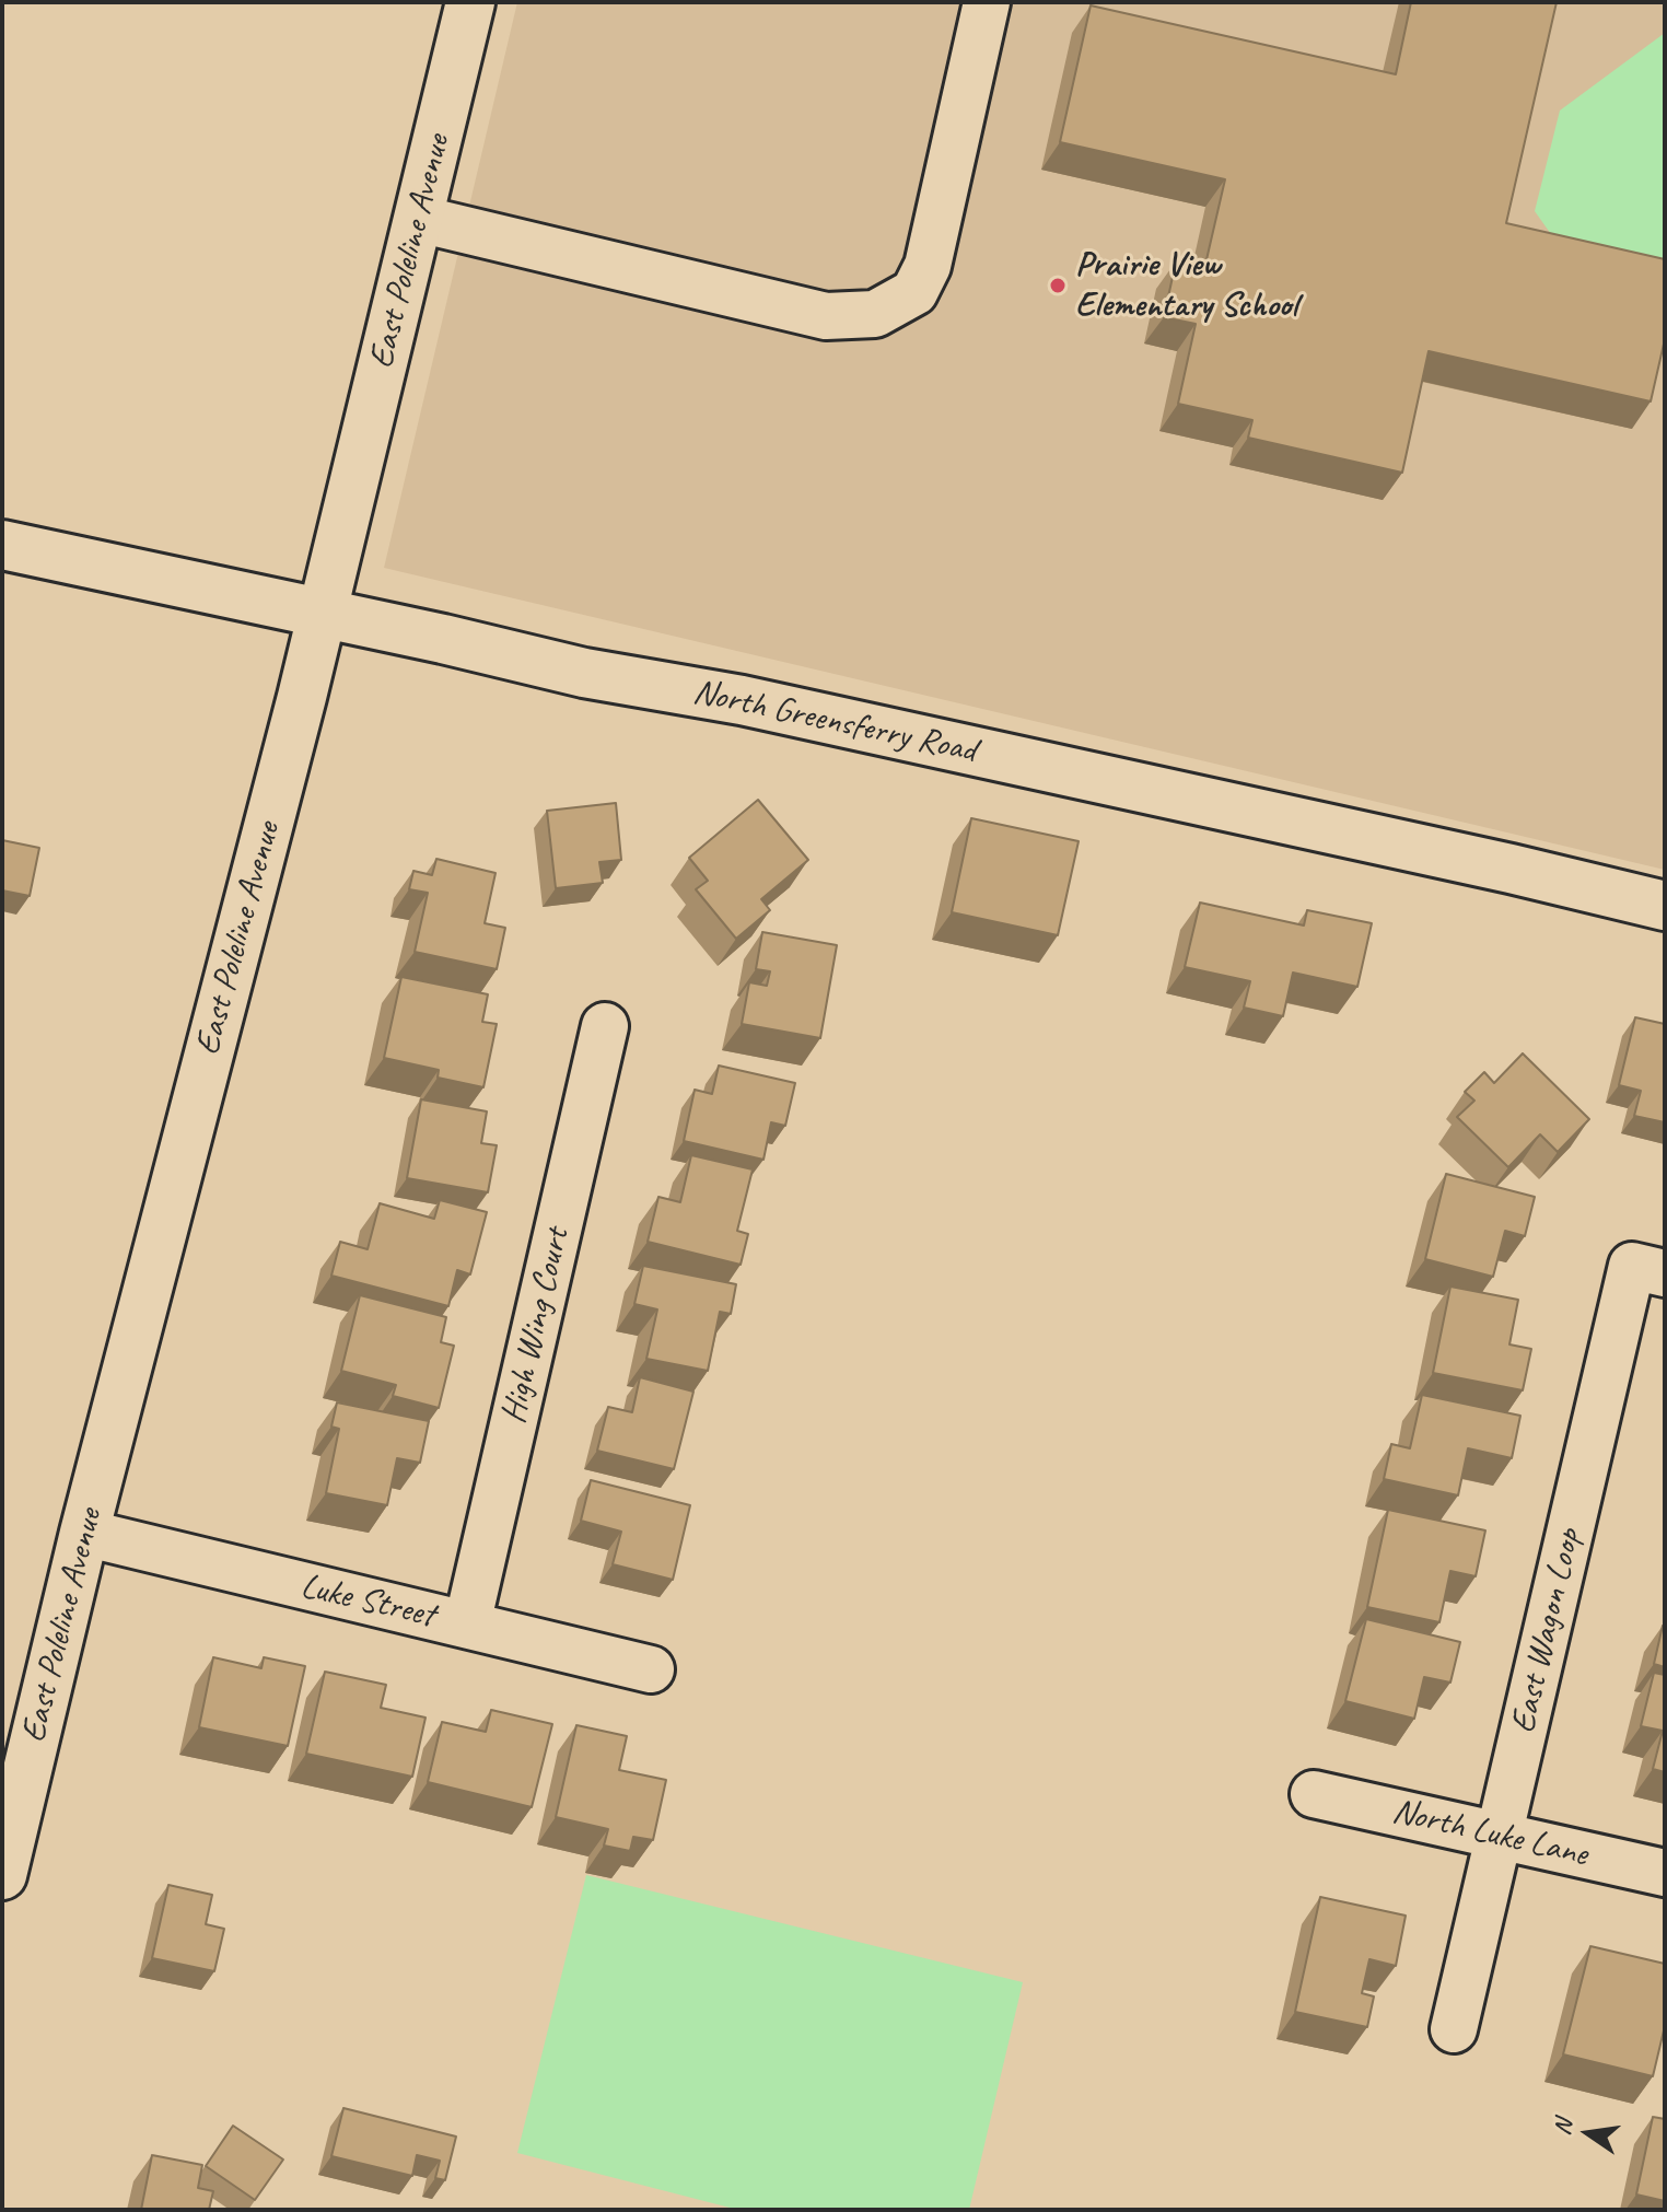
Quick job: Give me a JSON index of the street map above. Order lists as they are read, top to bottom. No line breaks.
{"streets":{"main road":["East Poleline Avenue","North Greensferry Road"],"street":["High Wing Court","Luke Street","East Wagon Loop","North Luke Lane"]},"crossings":[["East Poleline Avenue","North Greensferry Road"],["East Poleline Avenue","Luke Street"],["High Wing Court","Luke Street"],["East Wagon Loop","North Luke Lane"]],"places":["Prairie View Elementary School"],"north":"left"}
